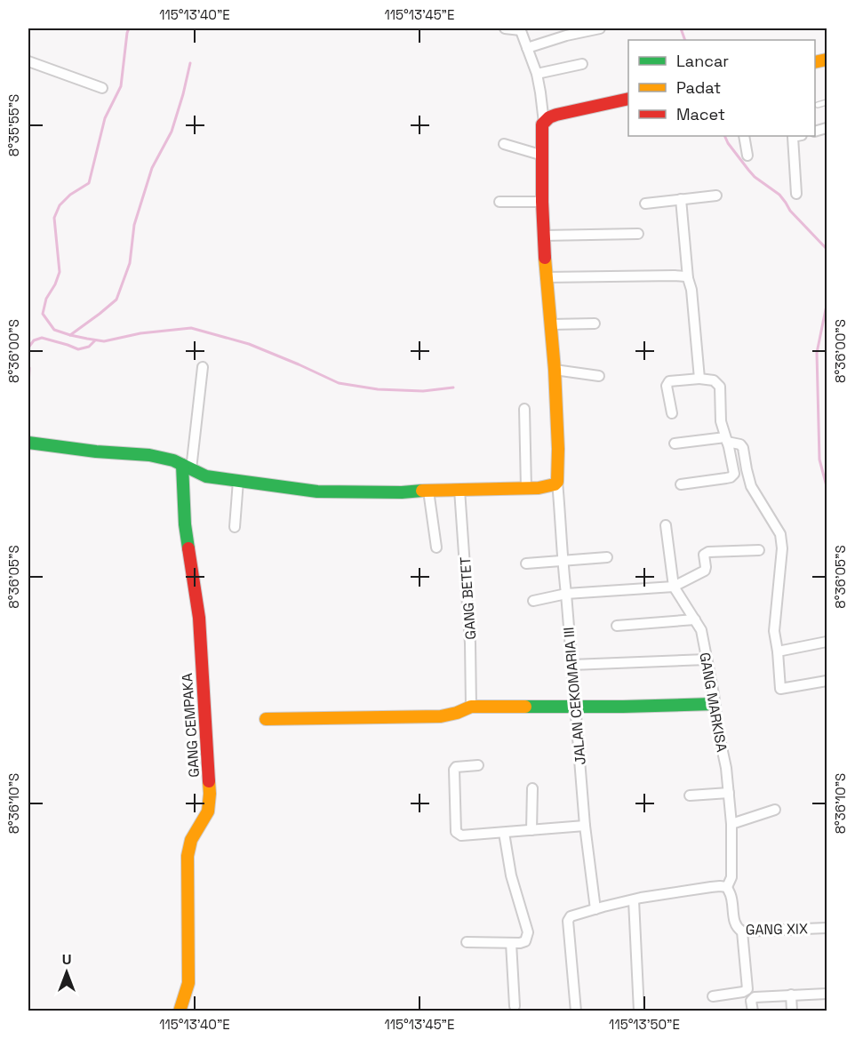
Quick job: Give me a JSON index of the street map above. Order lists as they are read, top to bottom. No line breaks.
{"streets":{"street":["GANG BETET","JALAN CEKOMARIA III","GANG MARKISA","GANG CEMPAKA","GANG XIX"]},"crossings":[["GANG MARKISA","GANG XIX"]],"legend":["Lancar","Padat","Macet"],"north":"top","coordinates":["115°13'40\"E","115°13'45\"E","8°35'55\"S","8°36'00\"S","8°36'05\"S","8°36'10\"S","115°13'50\"E"]}
